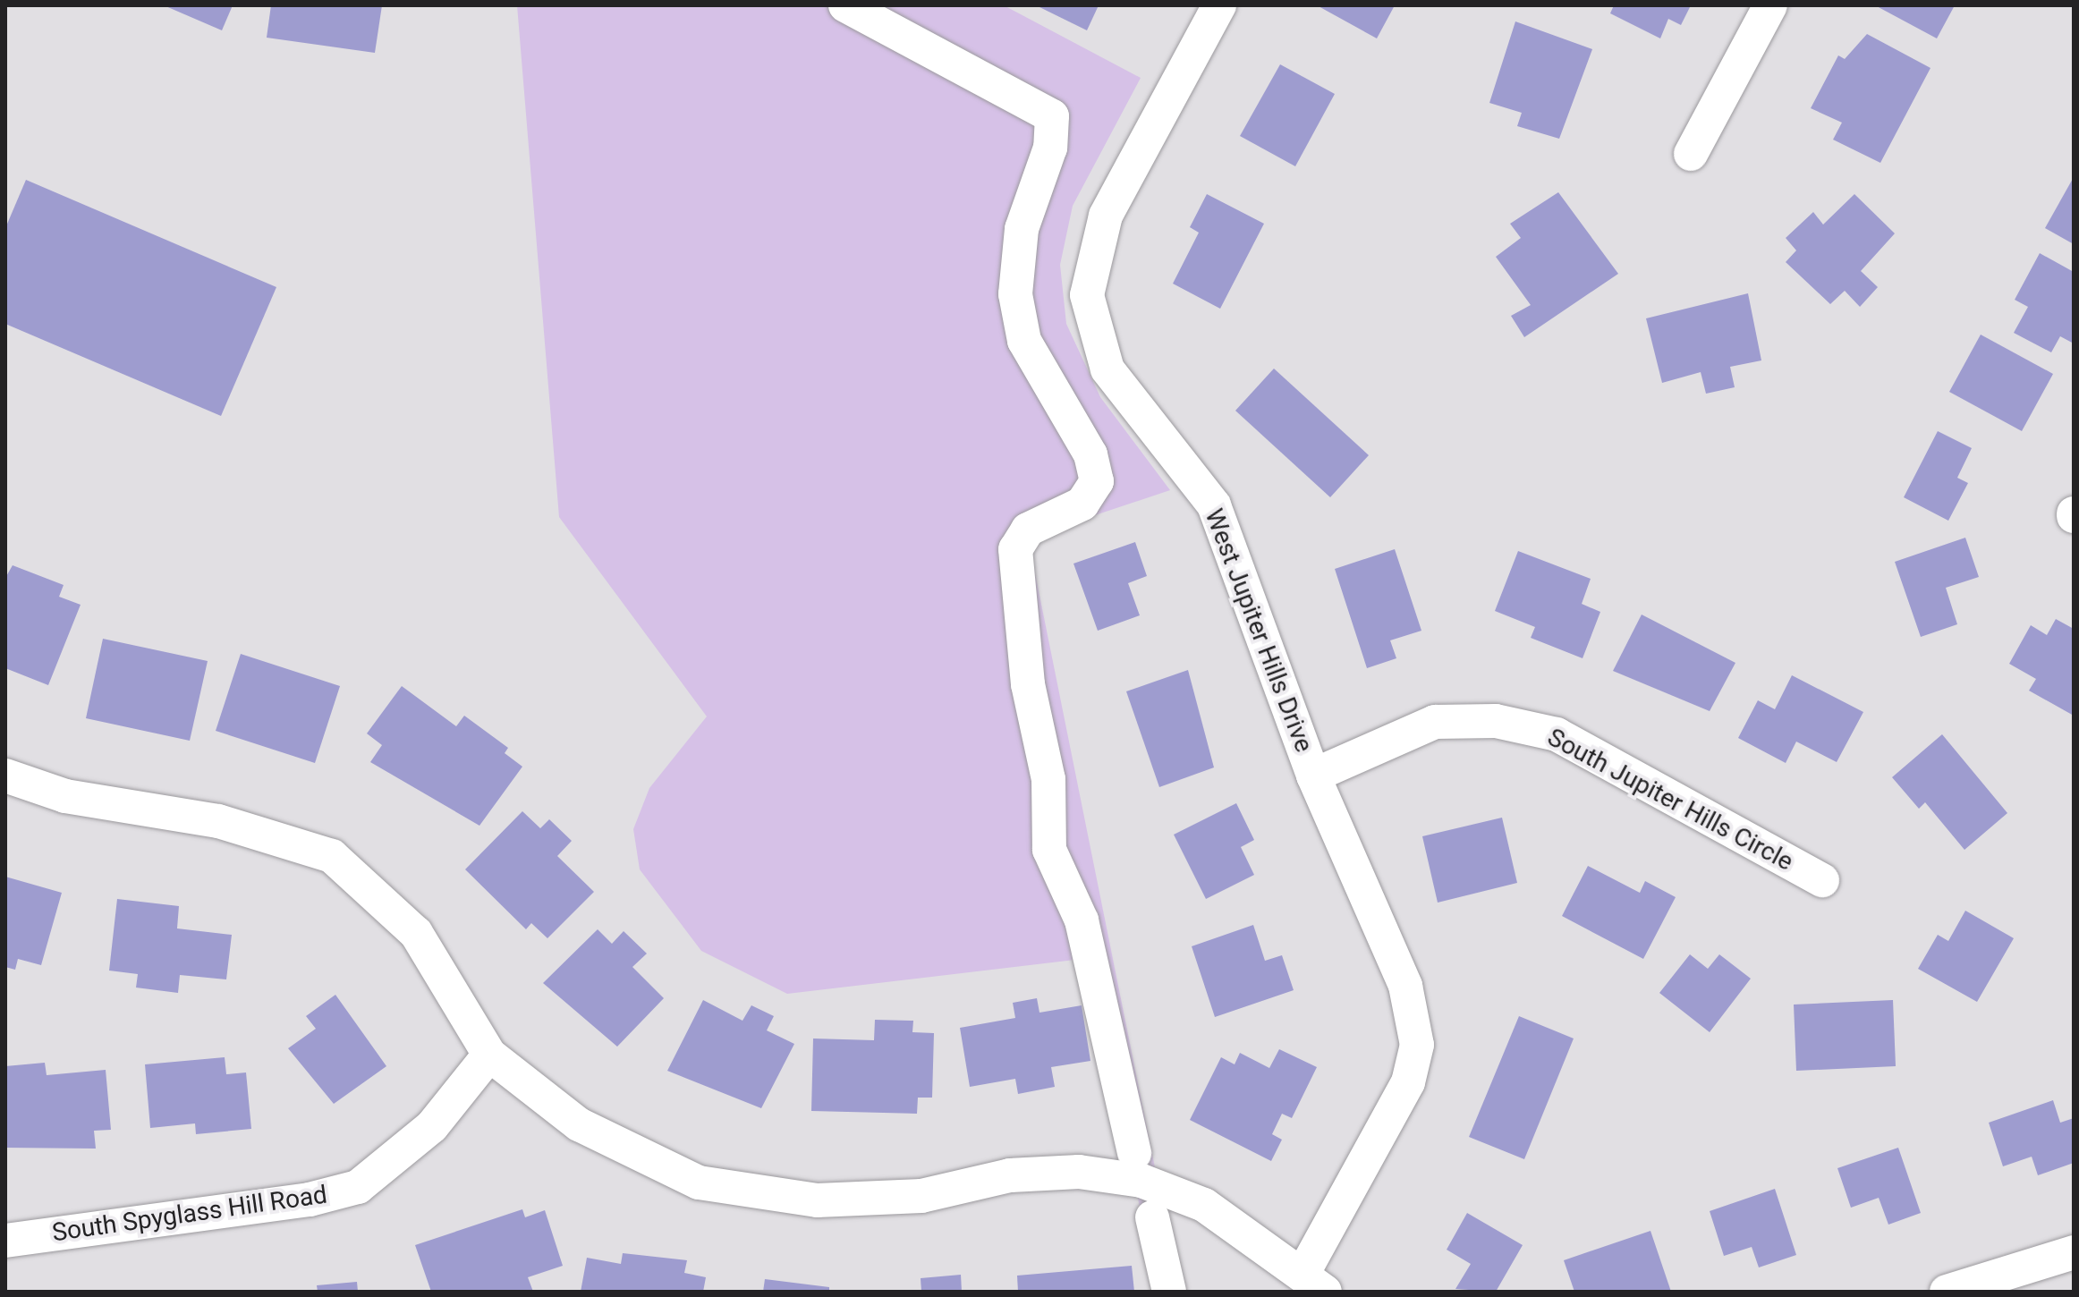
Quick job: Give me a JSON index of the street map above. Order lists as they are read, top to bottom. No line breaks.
{"streets":{"street":["West Jupiter Hills Drive","South Jupiter Hills Circle","South Spyglass Hill Road"]},"crossings":[["West Jupiter Hills Drive","South Jupiter Hills Circle"]]}
